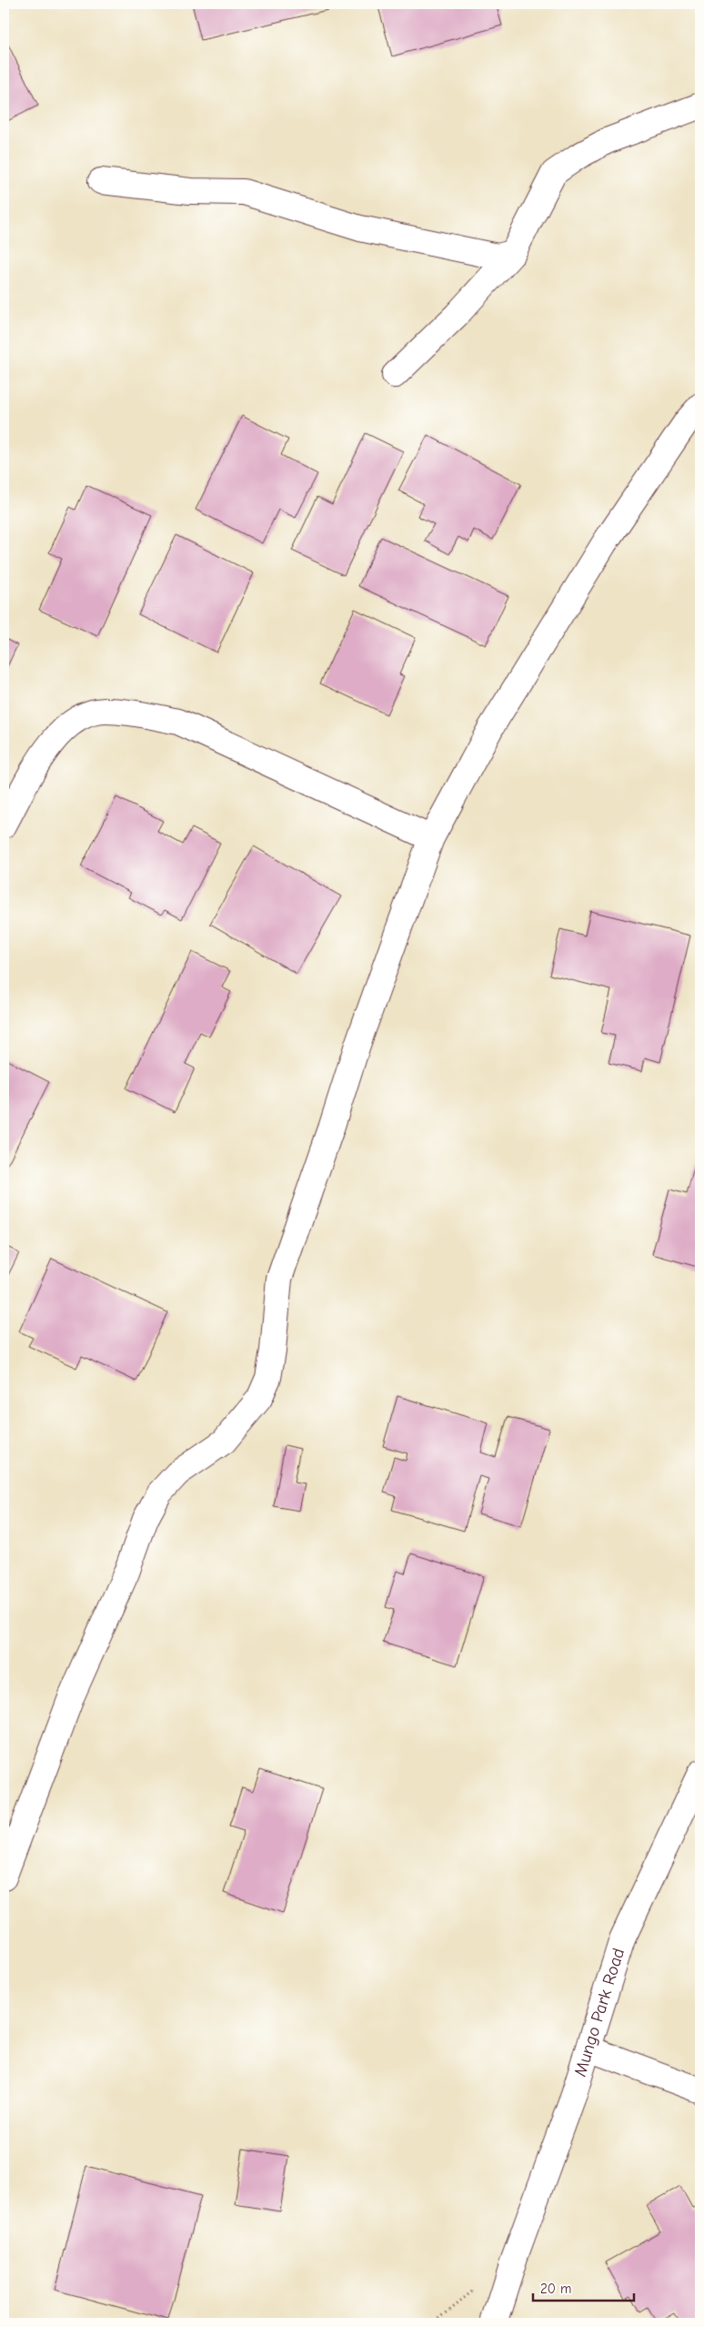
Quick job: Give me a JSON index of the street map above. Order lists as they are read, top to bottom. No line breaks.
{"streets":{"street":["Mungo Park Road"]},"scale_bar":"20 m"}
